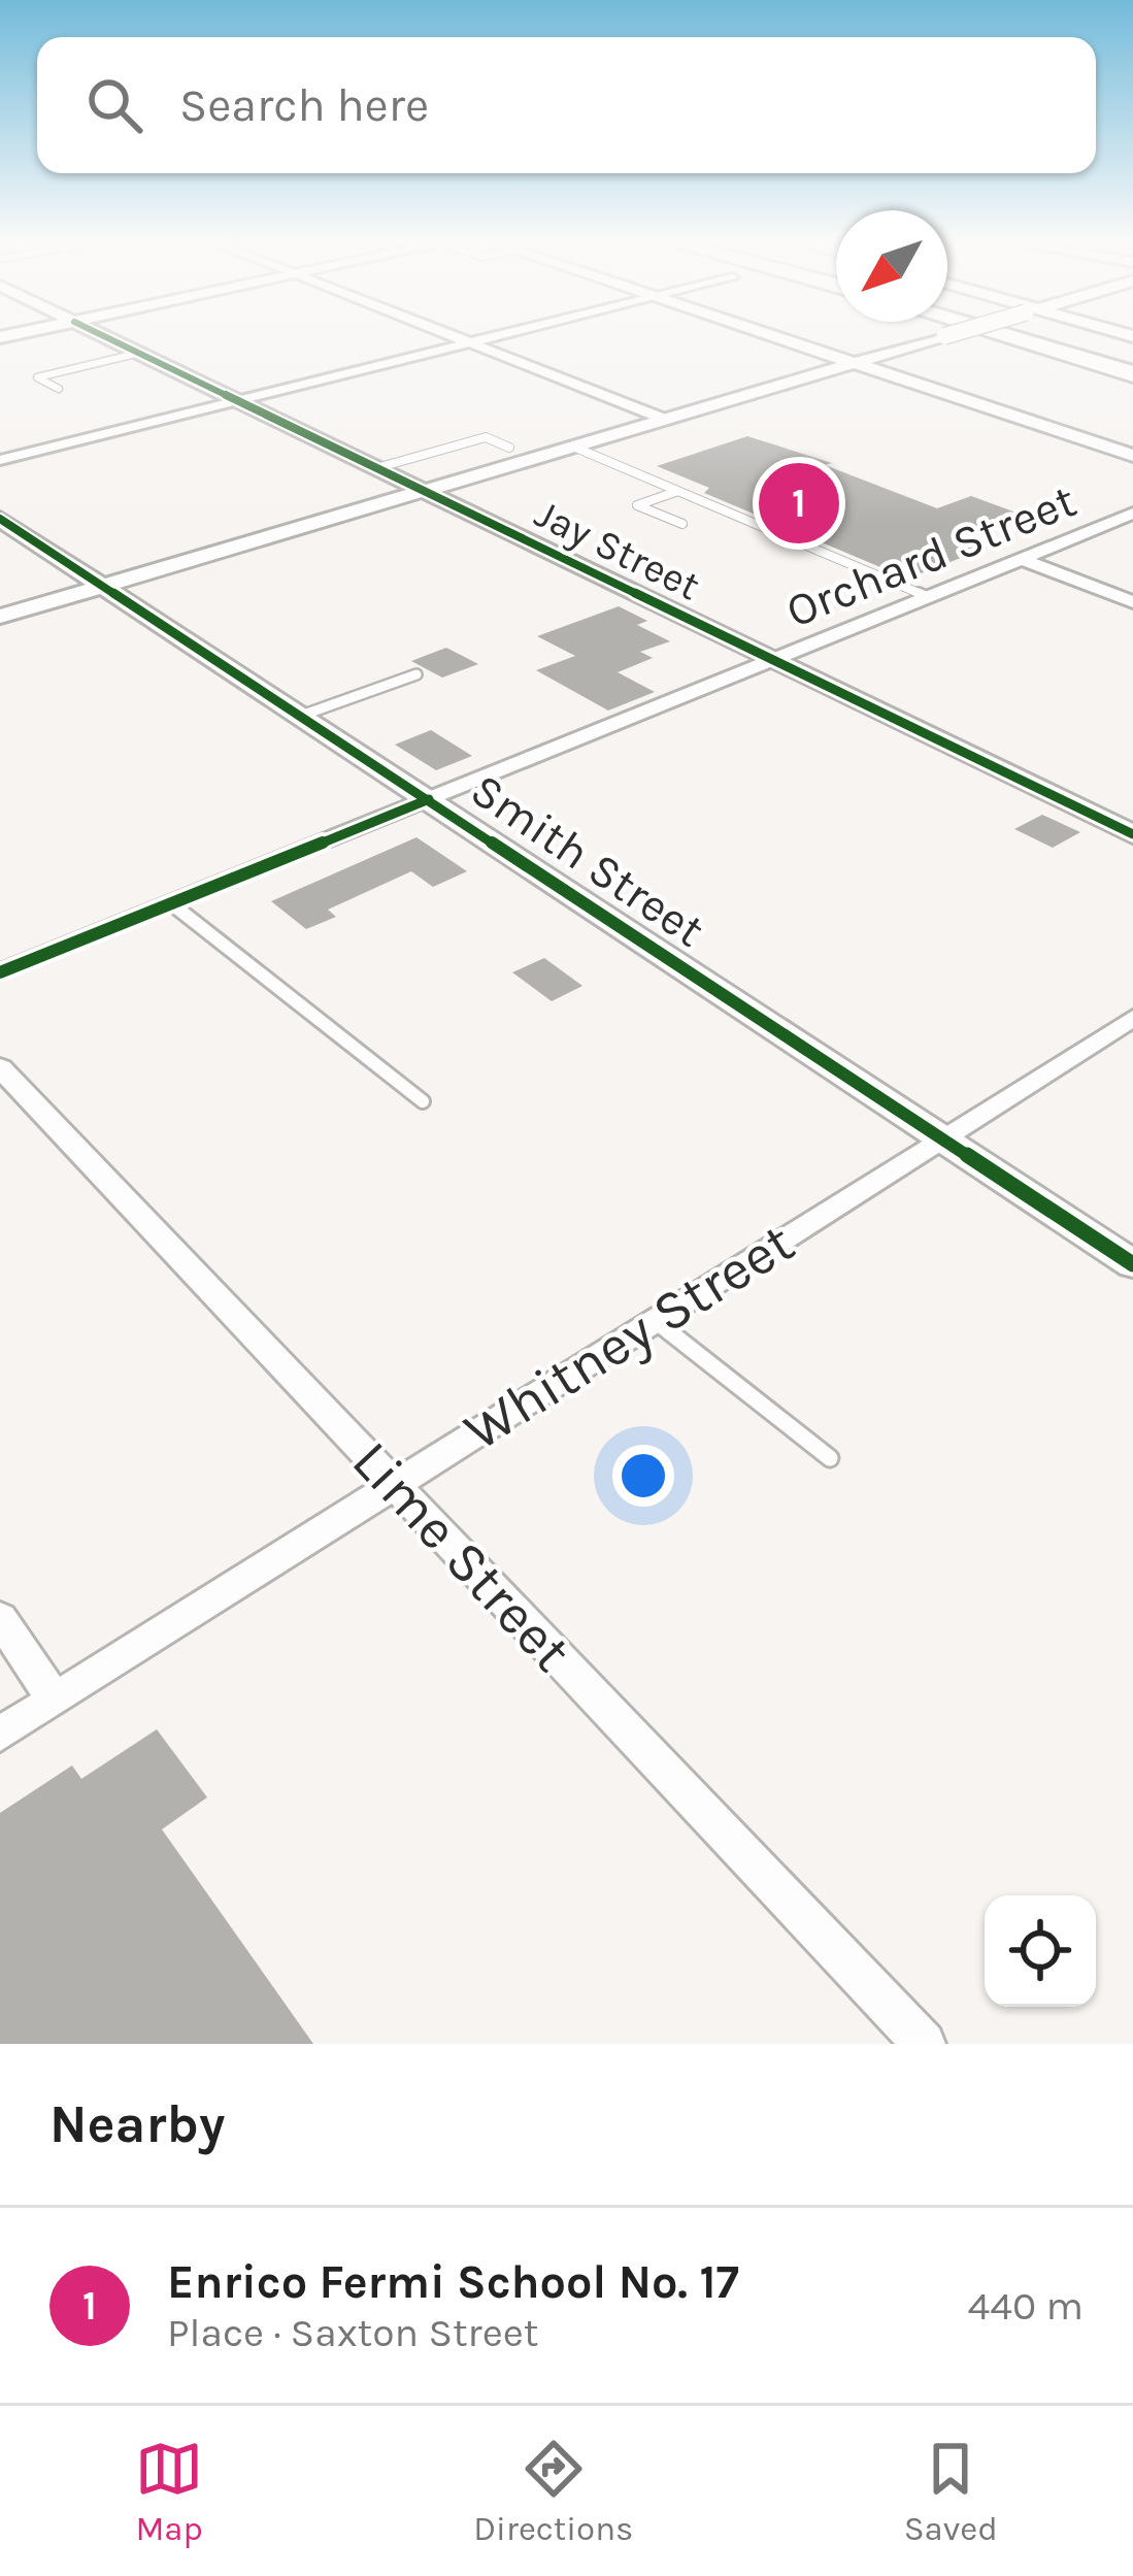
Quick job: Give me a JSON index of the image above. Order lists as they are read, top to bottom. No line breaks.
{"streets":{"street":["Jay Street","Orchard Street","Smith Street","Whitney Street","Lime Street"]},"crossings":[["Jay Street","Orchard Street"],["Orchard Street","Smith Street"],["Smith Street","Whitney Street"],["Whitney Street","Lime Street"]],"north":"bottom left","page":{"search":"Search here","pins":"1","heading":"Nearby","list":[{"mark":"1","name":"Enrico Fermi School No. 17","note":"Place · Saxton Street","value":"440 m"}],"nav":["Map","Directions","Saved"]}}
